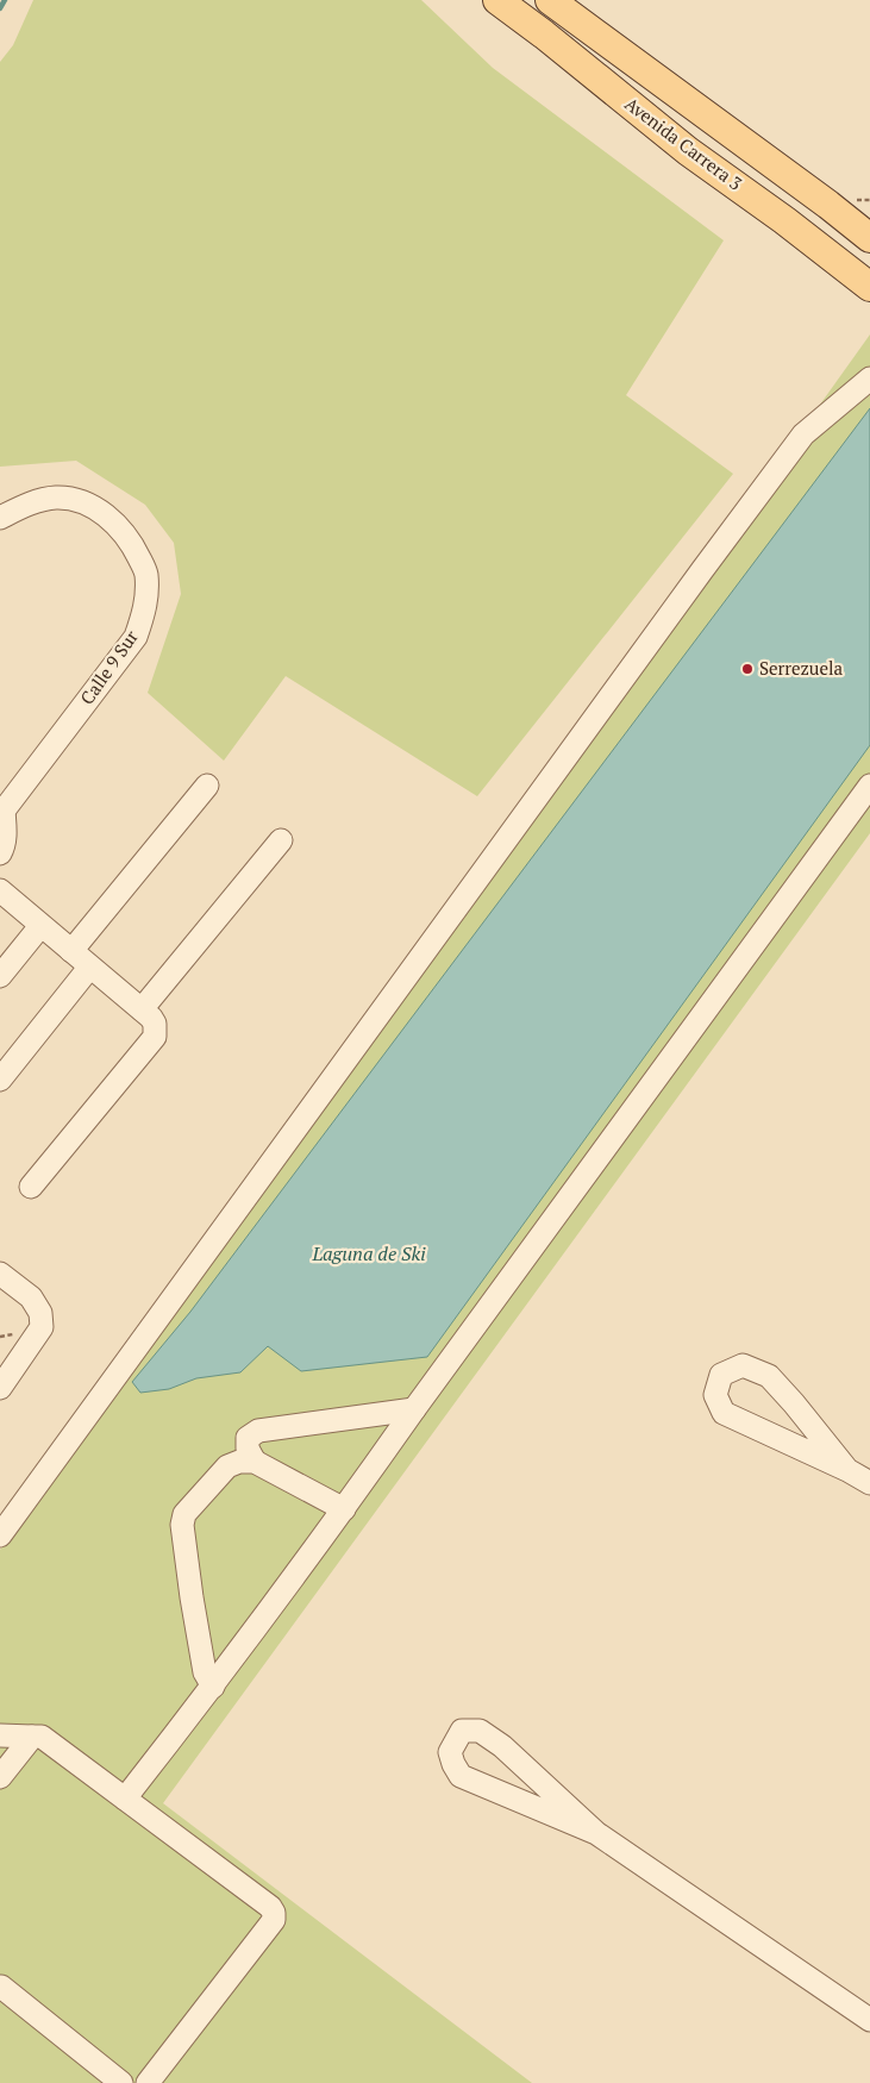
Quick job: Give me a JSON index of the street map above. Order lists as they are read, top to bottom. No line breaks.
{"streets":{"main road":["Avenida Carrera 3"],"street":["Calle 9 Sur"]},"water":["Laguna de Ski"],"places":["Serrezuela"]}
